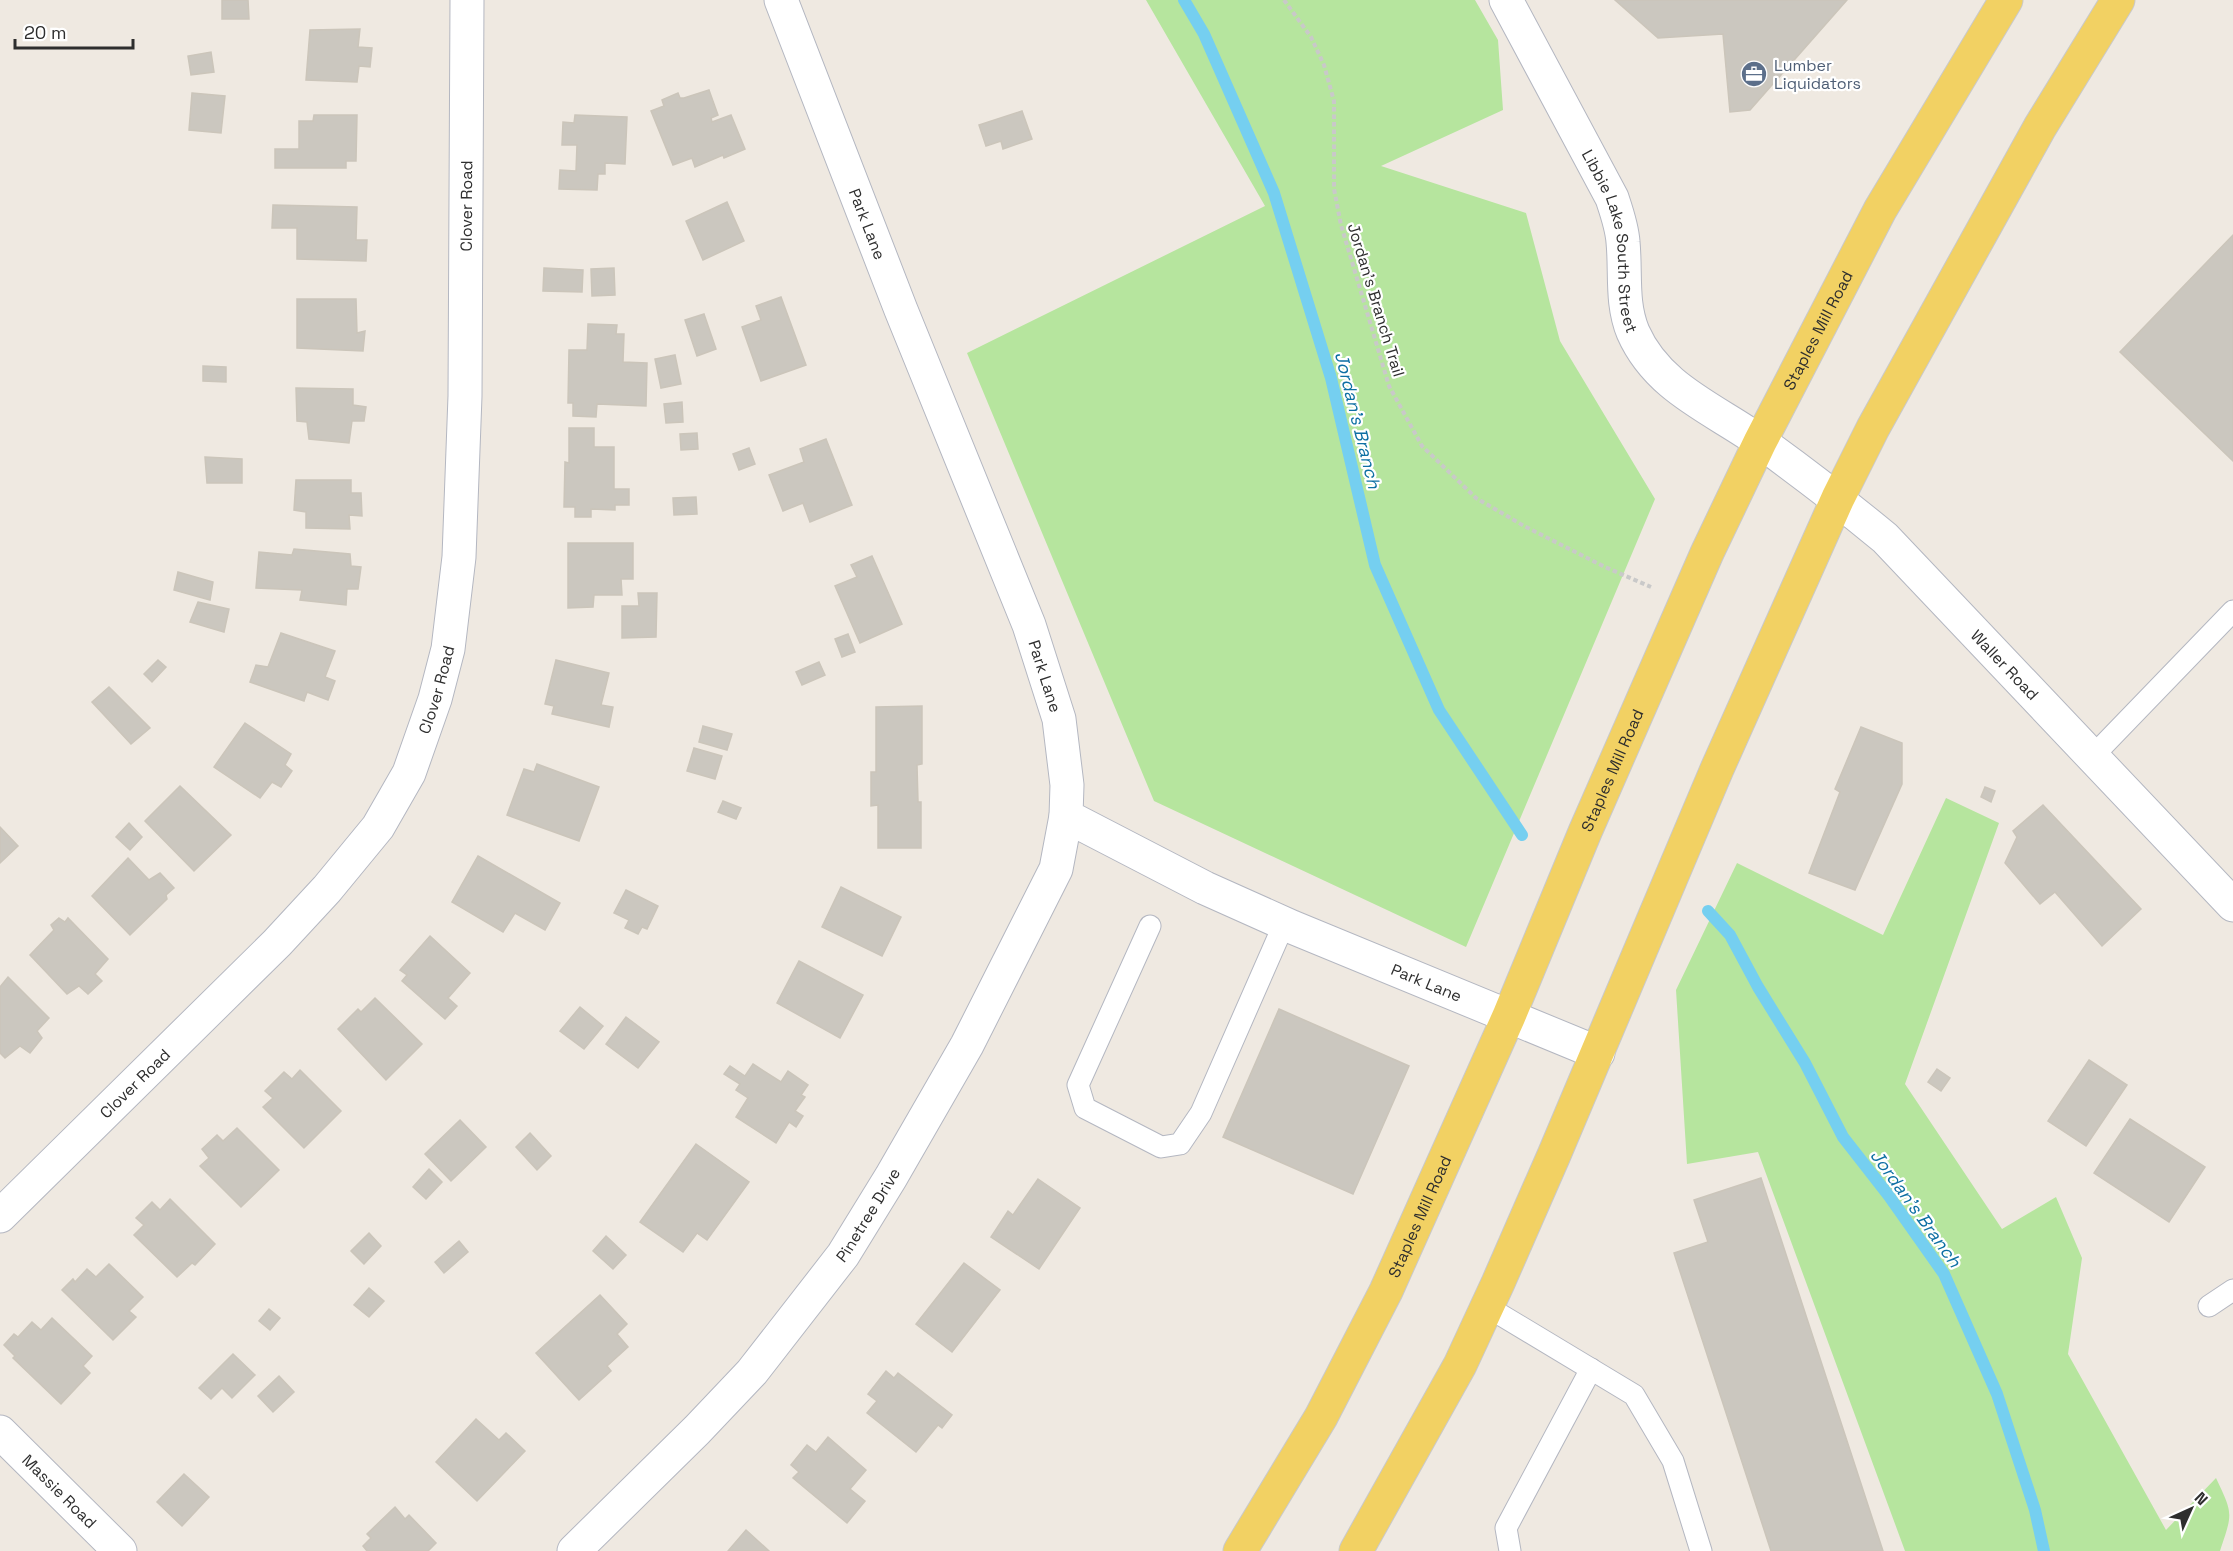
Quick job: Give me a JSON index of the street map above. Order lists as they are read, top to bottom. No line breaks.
{"streets":{"main road":["Staples Mill Road"],"street":["Clover Road","Park Lane","Libbie Lake South Street","Waller Road","Pinetree Drive","Massie Road"],"path":["Jordan's Branch Trail"]},"crossings":[["Park Lane","Staples Mill Road"],["Park Lane","Pinetree Drive"],["Libbie Lake South Street","Staples Mill Road"],["Libbie Lake South Street","Waller Road"],["Jordan's Branch Trail","Staples Mill Road"],["Staples Mill Road","Waller Road"]],"water":["Jordan's Branch"],"places":{"office":["Lumber Liquidators"]},"scale_bar":"20 m","north":"top right"}
